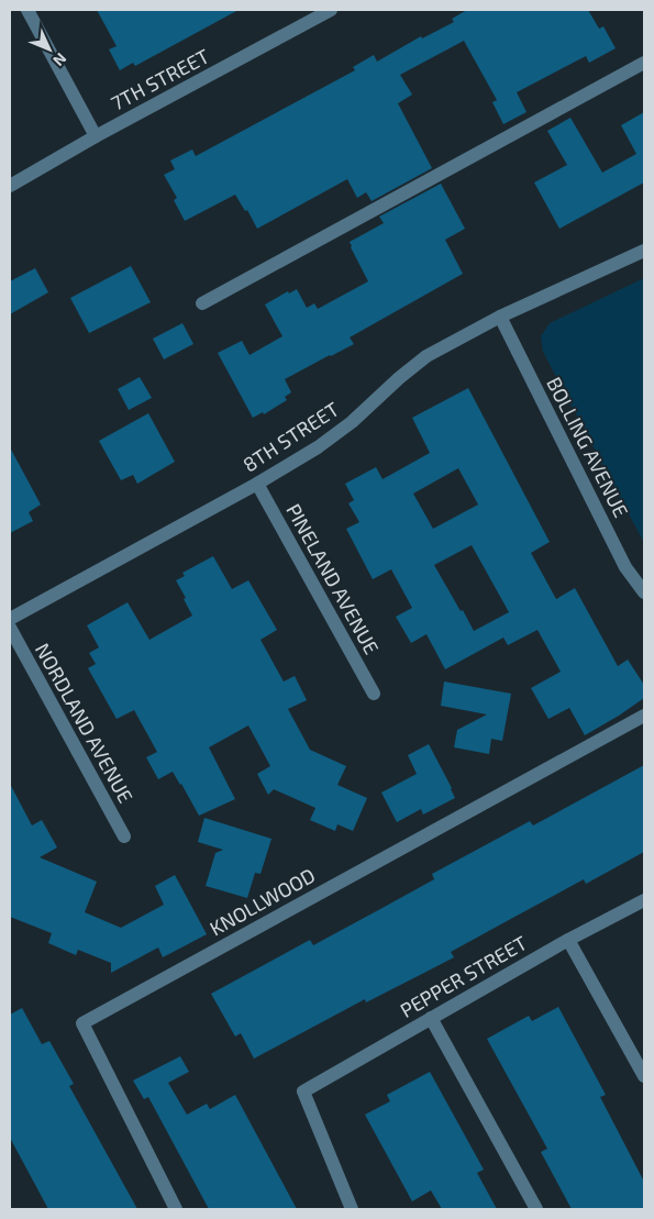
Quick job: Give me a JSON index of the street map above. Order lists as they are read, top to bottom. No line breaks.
{"streets":{"street":["7TH STREET","8TH STREET","BOLLING AVENUE","PINELAND AVENUE","NORDLAND AVENUE","KNOLLWOOD","PEPPER STREET"]},"crossings":[["8TH STREET","BOLLING AVENUE"],["8TH STREET","PINELAND AVENUE"]],"north":"bottom right"}
